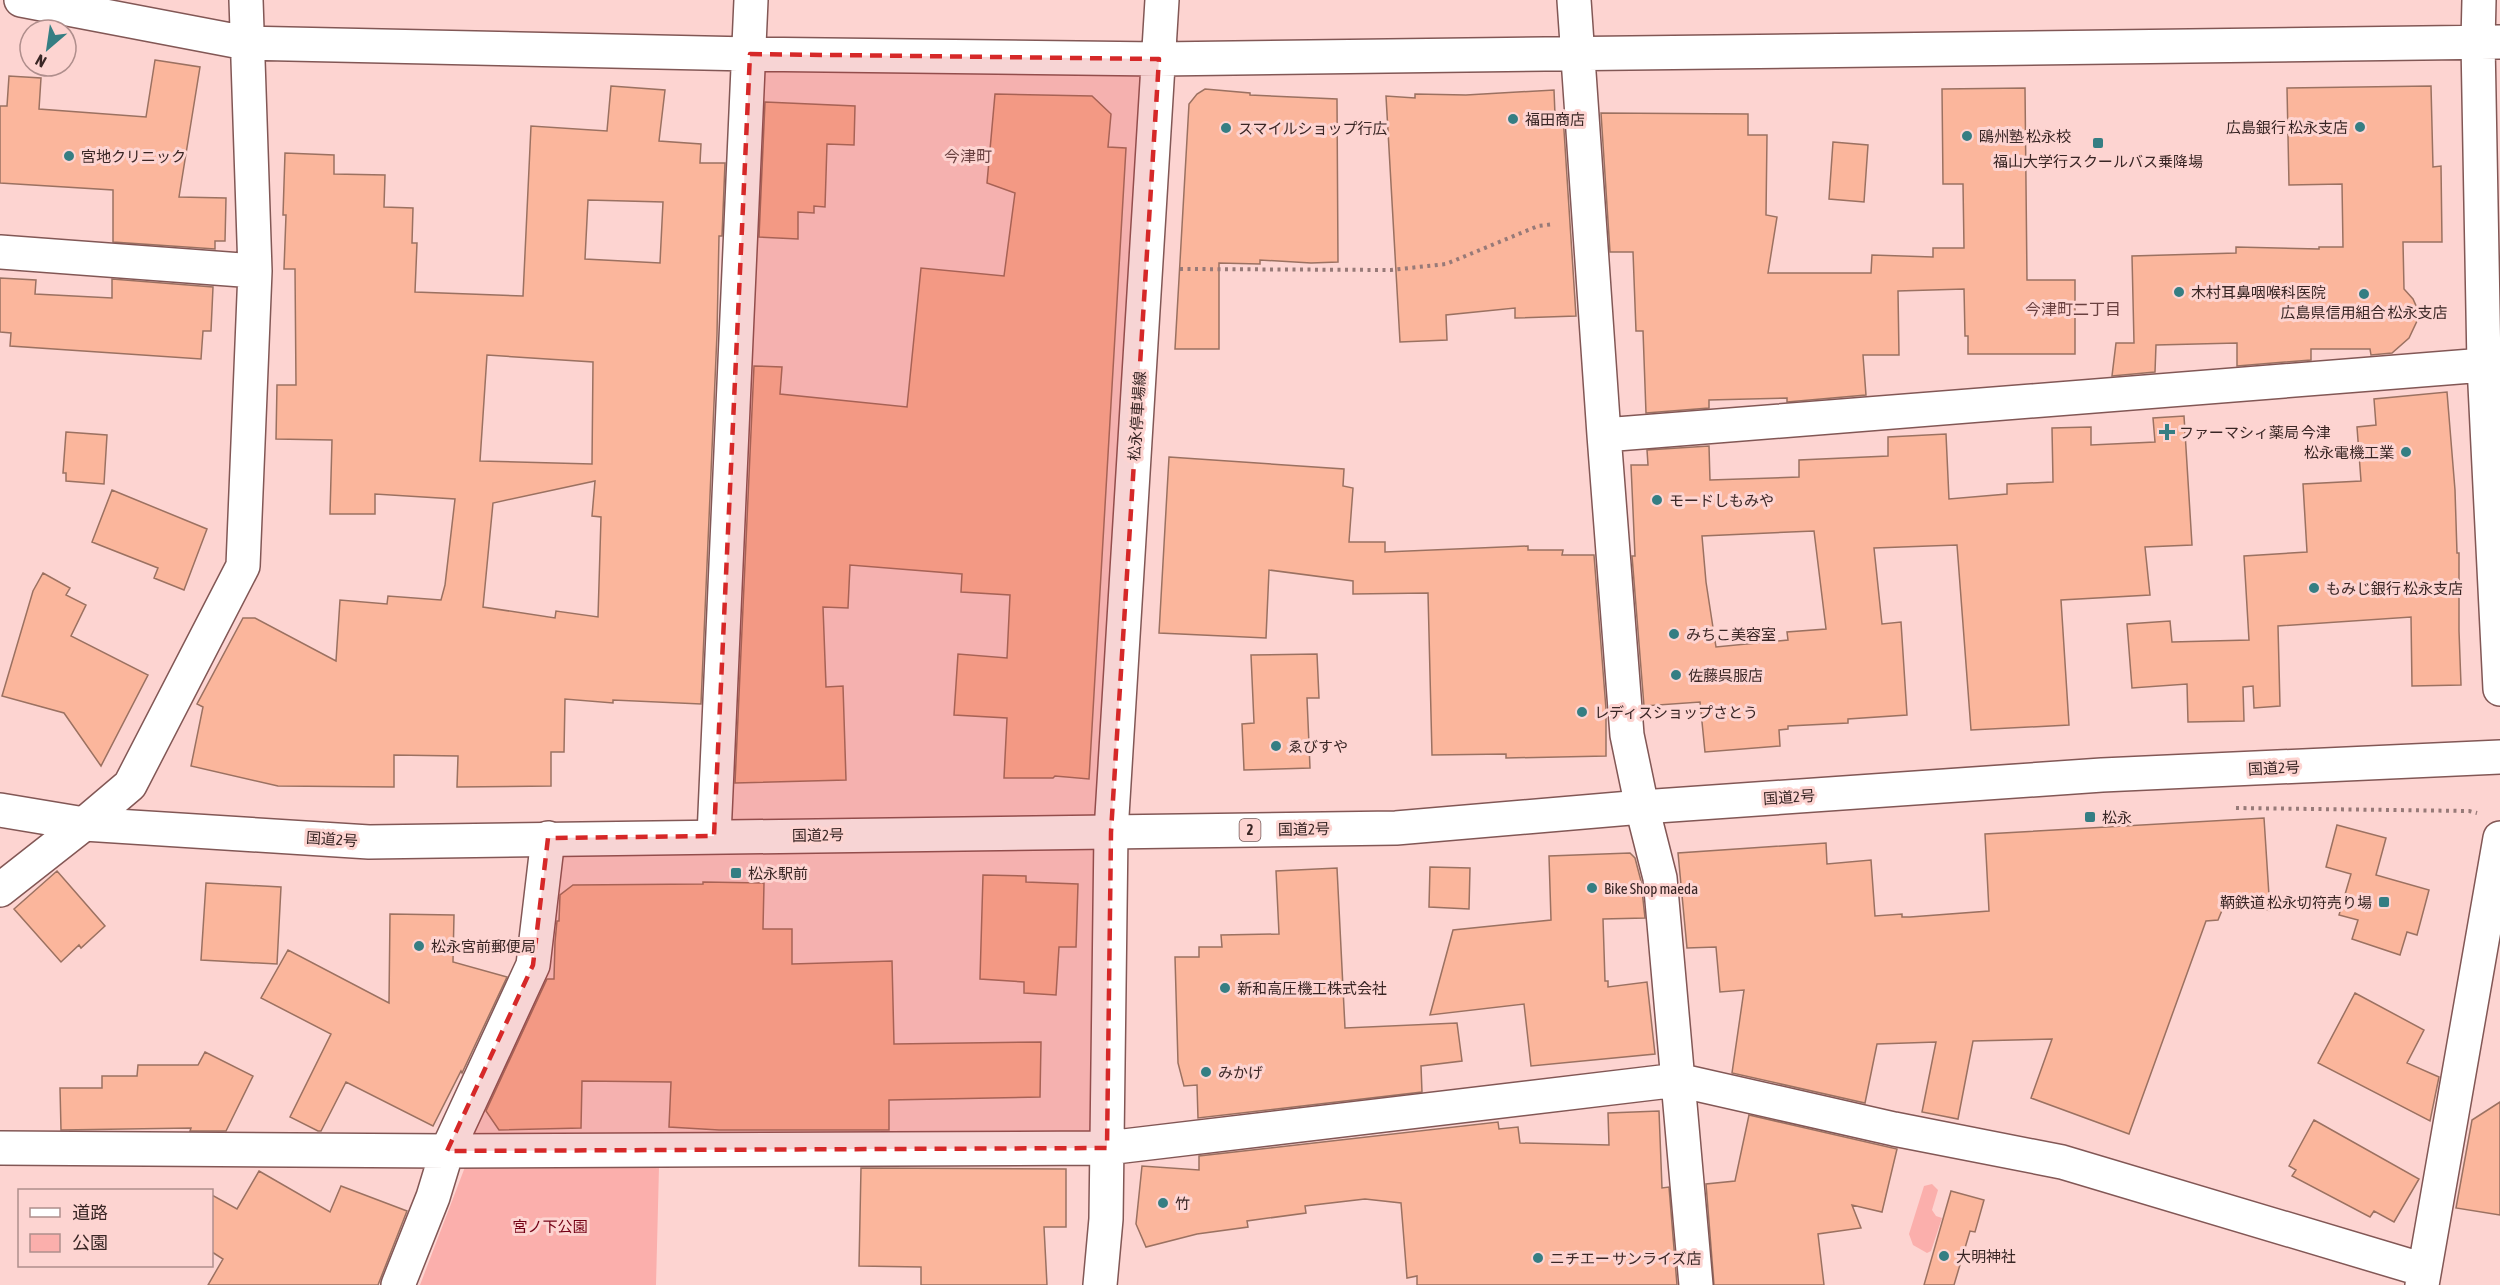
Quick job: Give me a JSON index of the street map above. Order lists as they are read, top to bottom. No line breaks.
{"streets":{"main road":["松永停車場線","国道2号","2"]},"crossings":[["松永停車場線","国道2号"]],"districts":["今津町","今津町二丁目"],"parks":["宮ノ下公園"],"places":{"other":["福田商店","広島銀行 松永支店","スマイルショップ行広","鴎州塾 松永校","宮地クリニック","木村耳鼻咽喉科医院","広島県信用組合 松永支店","松永電機工業","モードしもみや","もみじ銀行 松永支店","みちこ美容室","佐藤呉服店","レディスショップさとう","ゑびすや","Bike Shop maeda","松永宮前郵便局","新和高圧機工株式会社","みかげ","竹","大明神社","ニチエー サンライズ店"],"transit":["福山大学行スクールバス乗降場","松永","松永駅前","鞆鉄道 松永切符売り場"],"health":["ファーマシィ薬局 今津"]},"legend":["道路","公園"],"north":"bottom left"}
